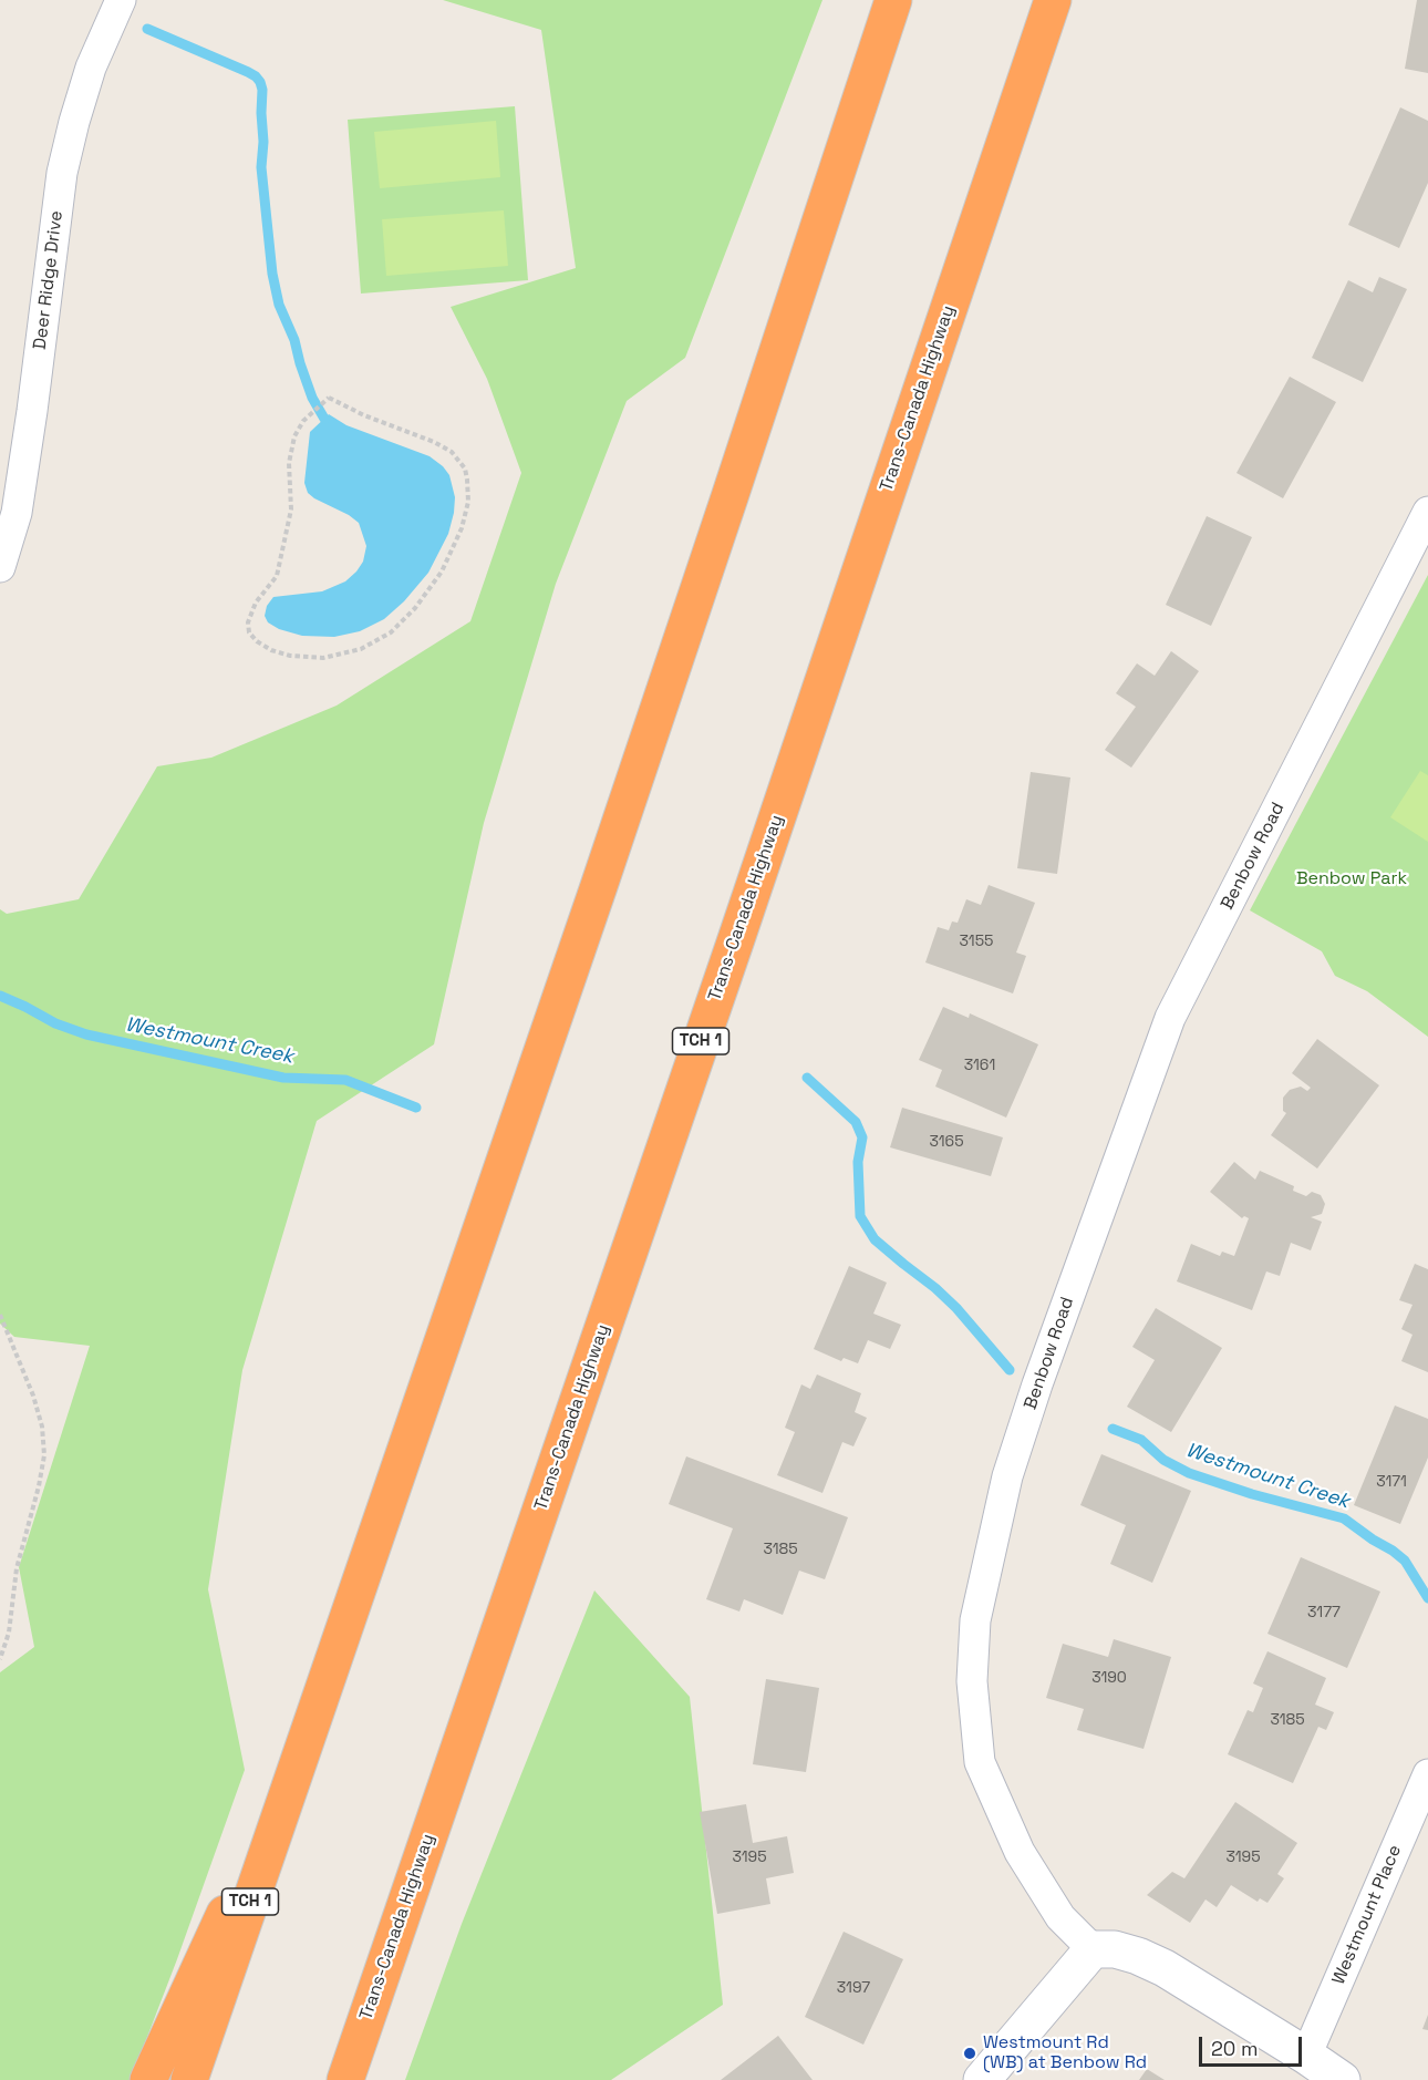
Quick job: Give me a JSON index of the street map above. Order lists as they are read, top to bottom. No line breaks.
{"streets":{"highway":["Trans-Canada Highway","TCH 1"],"street":["Deer Ridge Drive","Benbow Road","Westmount Place"]},"water":["Westmount Creek"],"parks":["Benbow Park"],"places":["Westmount Rd (WB) at Benbow Rd"],"house_numbers":["3155","3161","3165","3171","3185","3177","3190","3185","3195","3195","3197"],"scale_bar":"20 m"}
